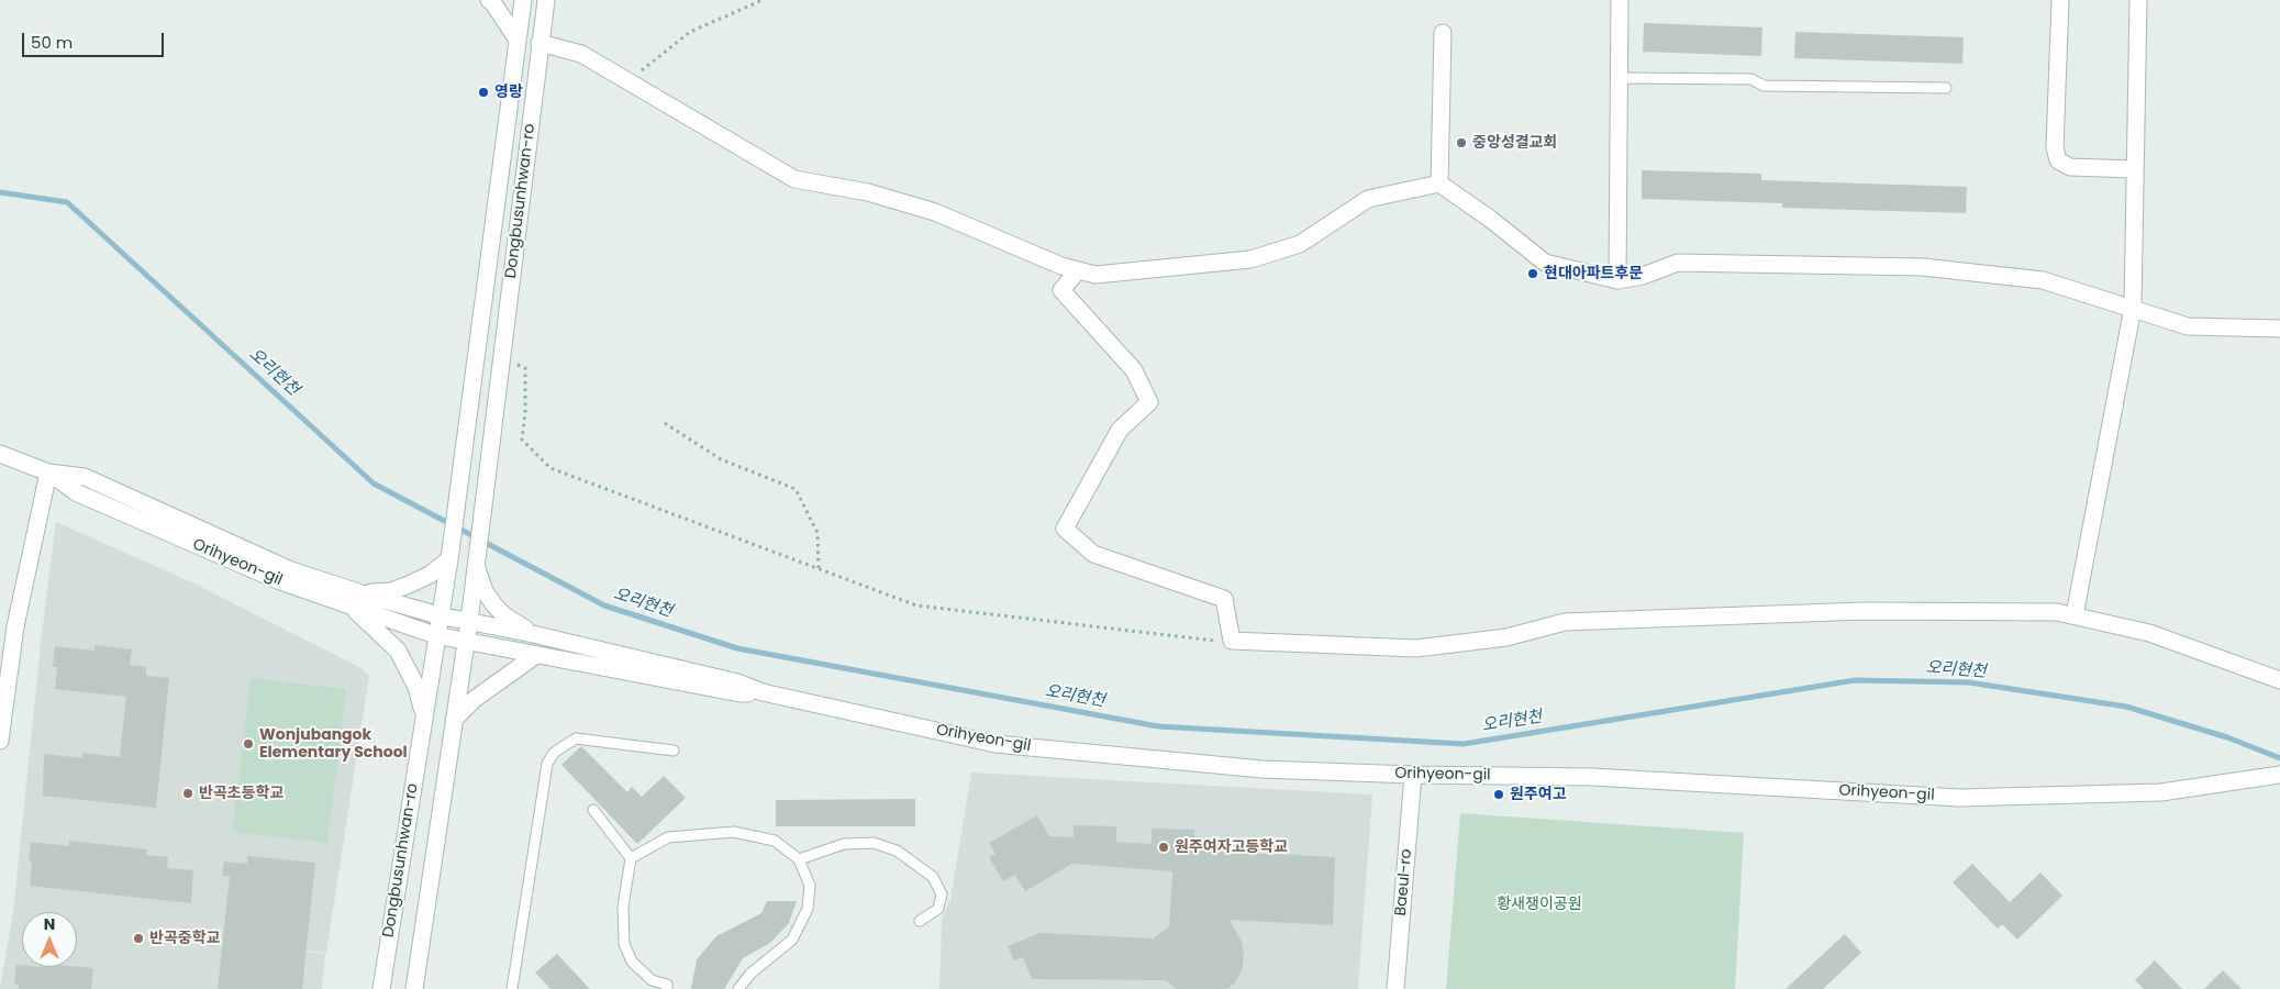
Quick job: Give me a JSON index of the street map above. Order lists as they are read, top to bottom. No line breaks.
{"streets":{"street":["Dongbusunhwan-ro","Orihyeon-gil","Baeul-ro"]},"crossings":[["Dongbusunhwan-ro","Orihyeon-gil"],["Orihyeon-gil","Baeul-ro"]],"water":["오리현천"],"parks":["황새쟁이공원"],"places":["영랑","중앙성결교회","현대아파트후문","Wonjubangok Elementary School","반곡초등학교","원주여고","원주여자고등학교","반곡중학교"],"scale_bar":"50 m","north":"top"}
